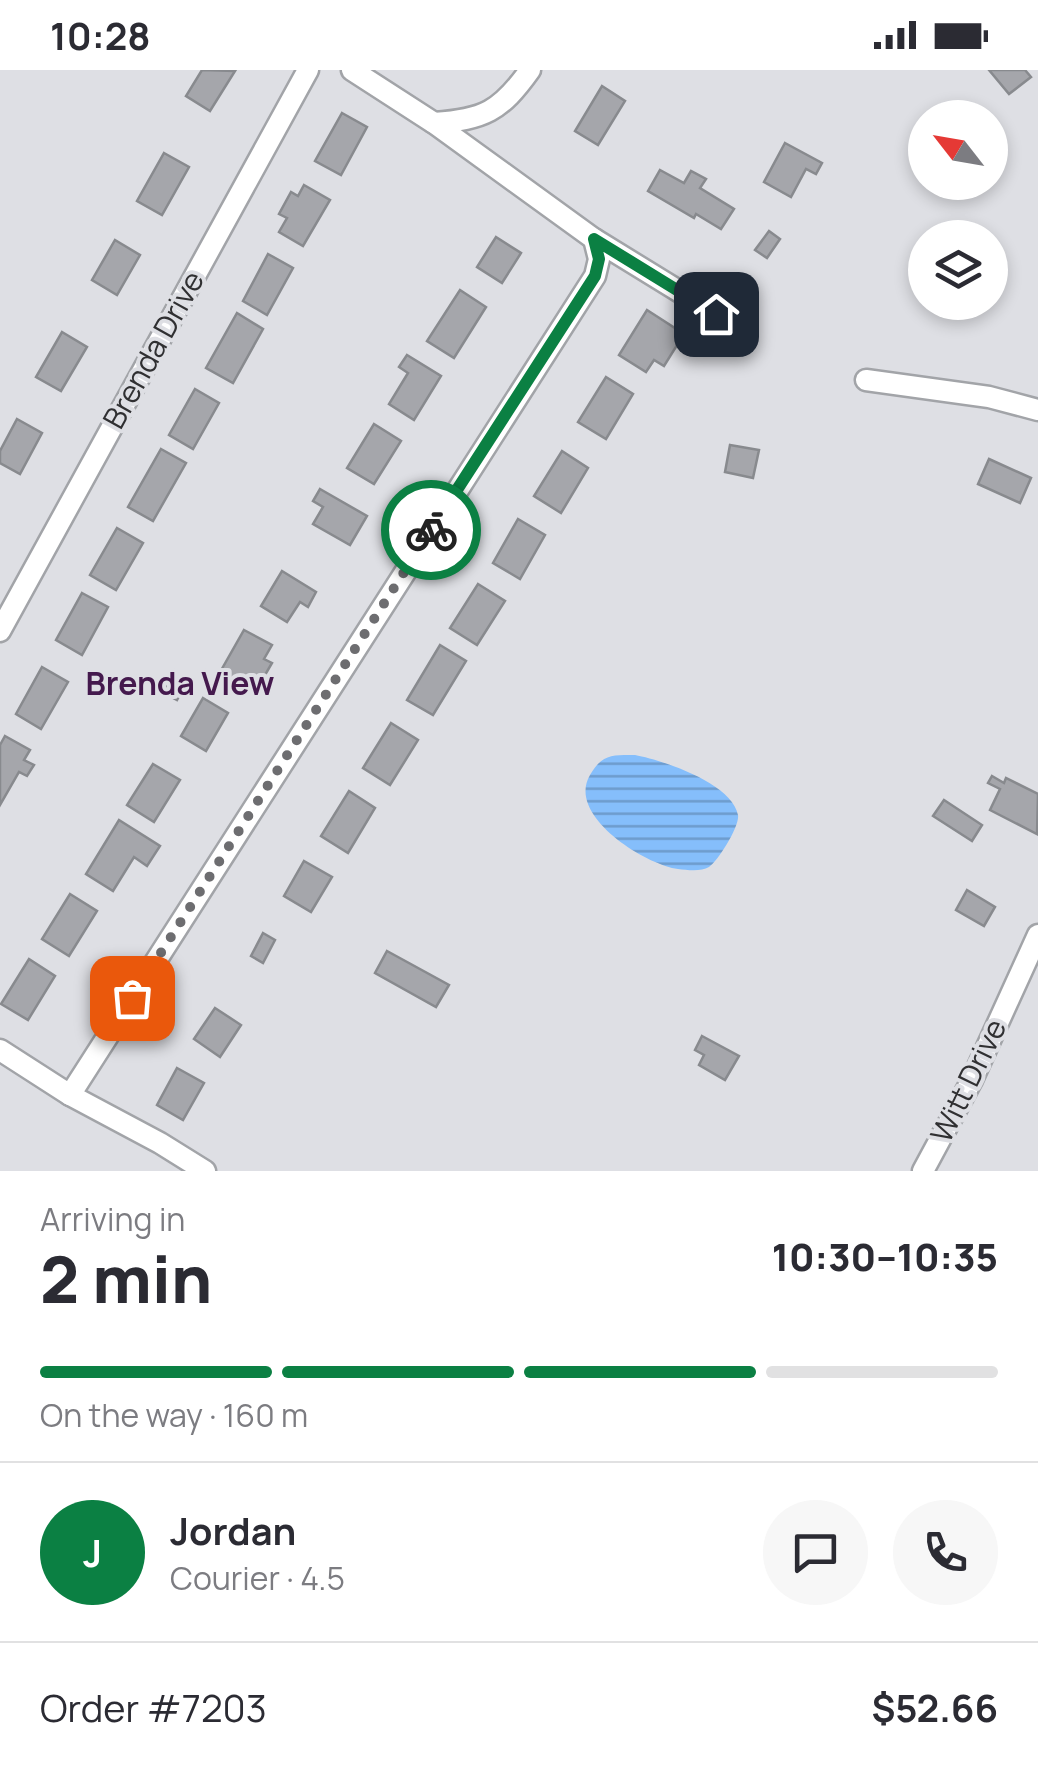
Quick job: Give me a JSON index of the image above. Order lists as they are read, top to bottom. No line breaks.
{"streets":{"street":["Brenda Drive","Witt Drive"]},"districts":["Brenda View"],"north":"top left","page":{"status":"10:28","heading":["2 min","Arriving in","10:30–10:35"],"panel":["Jordan","Courier · 4.5","Order #7203","$52.66"],"bar":"On the way · 160 m","round":"J"}}
